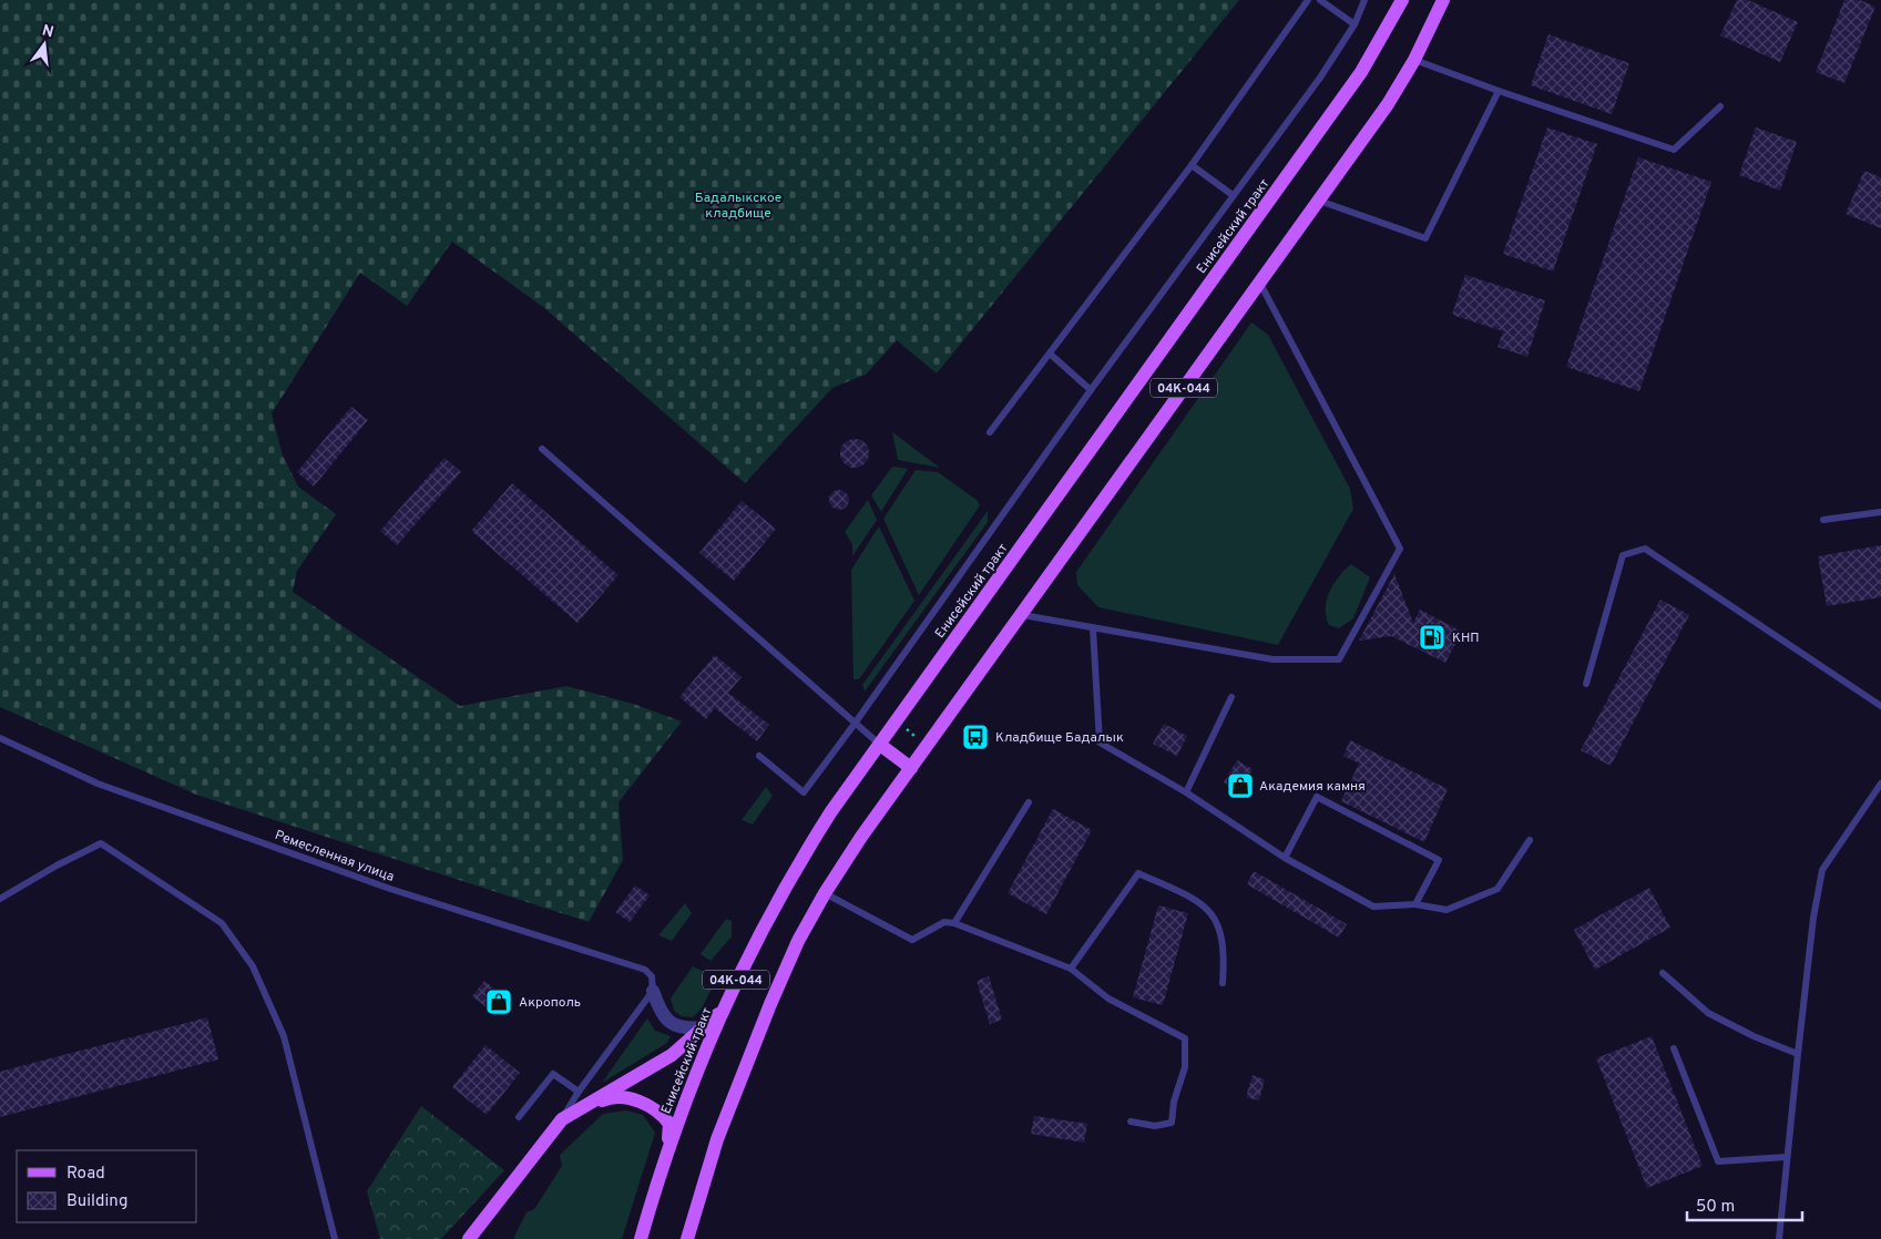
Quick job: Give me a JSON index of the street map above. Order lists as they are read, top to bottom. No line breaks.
{"streets":{"main road":["Енисейский тракт","04К-044"],"lane":["Ремесленная улица"]},"parks":["Бадалыкское кладбище"],"places":{"fuel station":["КНП"],"bus stop":["Кладбище Бадалык"],"shop":["Академия камня","Акрополь"]},"legend":["Road","Building"],"scale_bar":"50 m","north":"top"}
